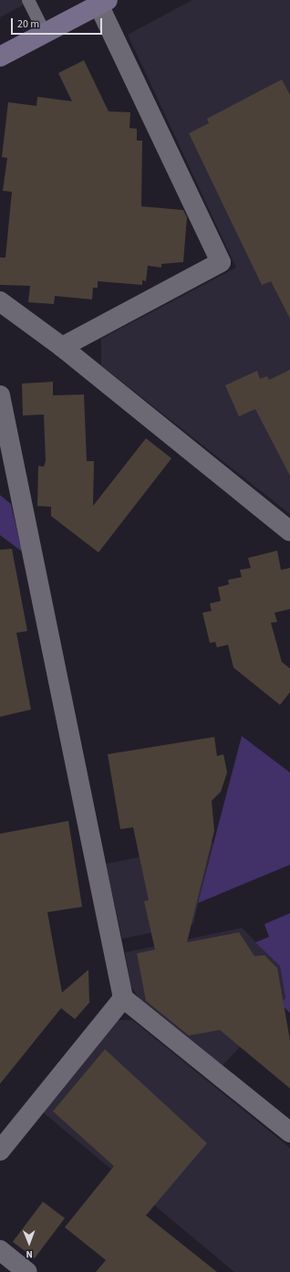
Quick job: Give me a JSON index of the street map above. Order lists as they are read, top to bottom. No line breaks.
{"scale_bar":"20 m","north":"bottom"}
